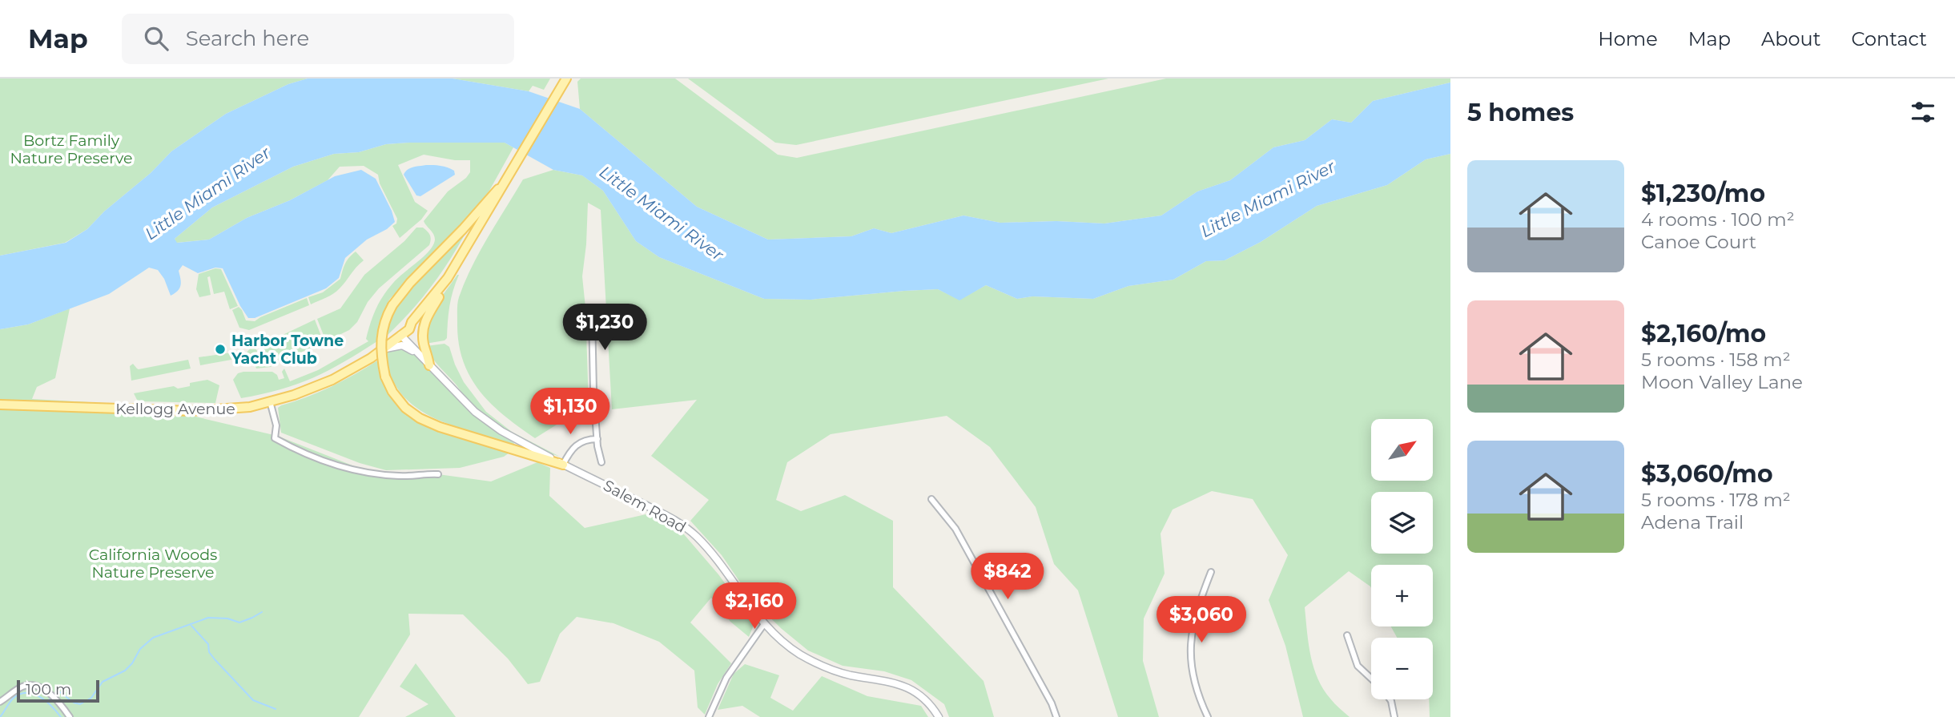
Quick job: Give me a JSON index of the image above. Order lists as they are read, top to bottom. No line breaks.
{"streets":{"main road":["Kellogg Avenue"],"street":["Salem Road"]},"crossings":[["Kellogg Avenue","Salem Road"]],"water":["Little Miami River"],"parks":["Bortz Family Nature Preserve","California Woods Nature Preserve"],"places":["Harbor Towne Yacht Club"],"scale_bar":"100 m","north":"top right","page":{"header":"Map","search":"Search here","nav":["Home","Map","About","Contact"],"heading":"5 homes","list":[{"name":"$1,230/mo","note":"4 rooms · 100 m² · Canoe Court"},{"name":"$2,160/mo","note":"5 rooms · 158 m² · Moon Valley Lane"},{"name":"$3,060/mo","note":"5 rooms · 178 m² · Adena Trail"}],"price":["$1,230","$1,130","$842","$2,160","$3,060"],"map_buttons":["+","−"],"scale":"100 m"}}
